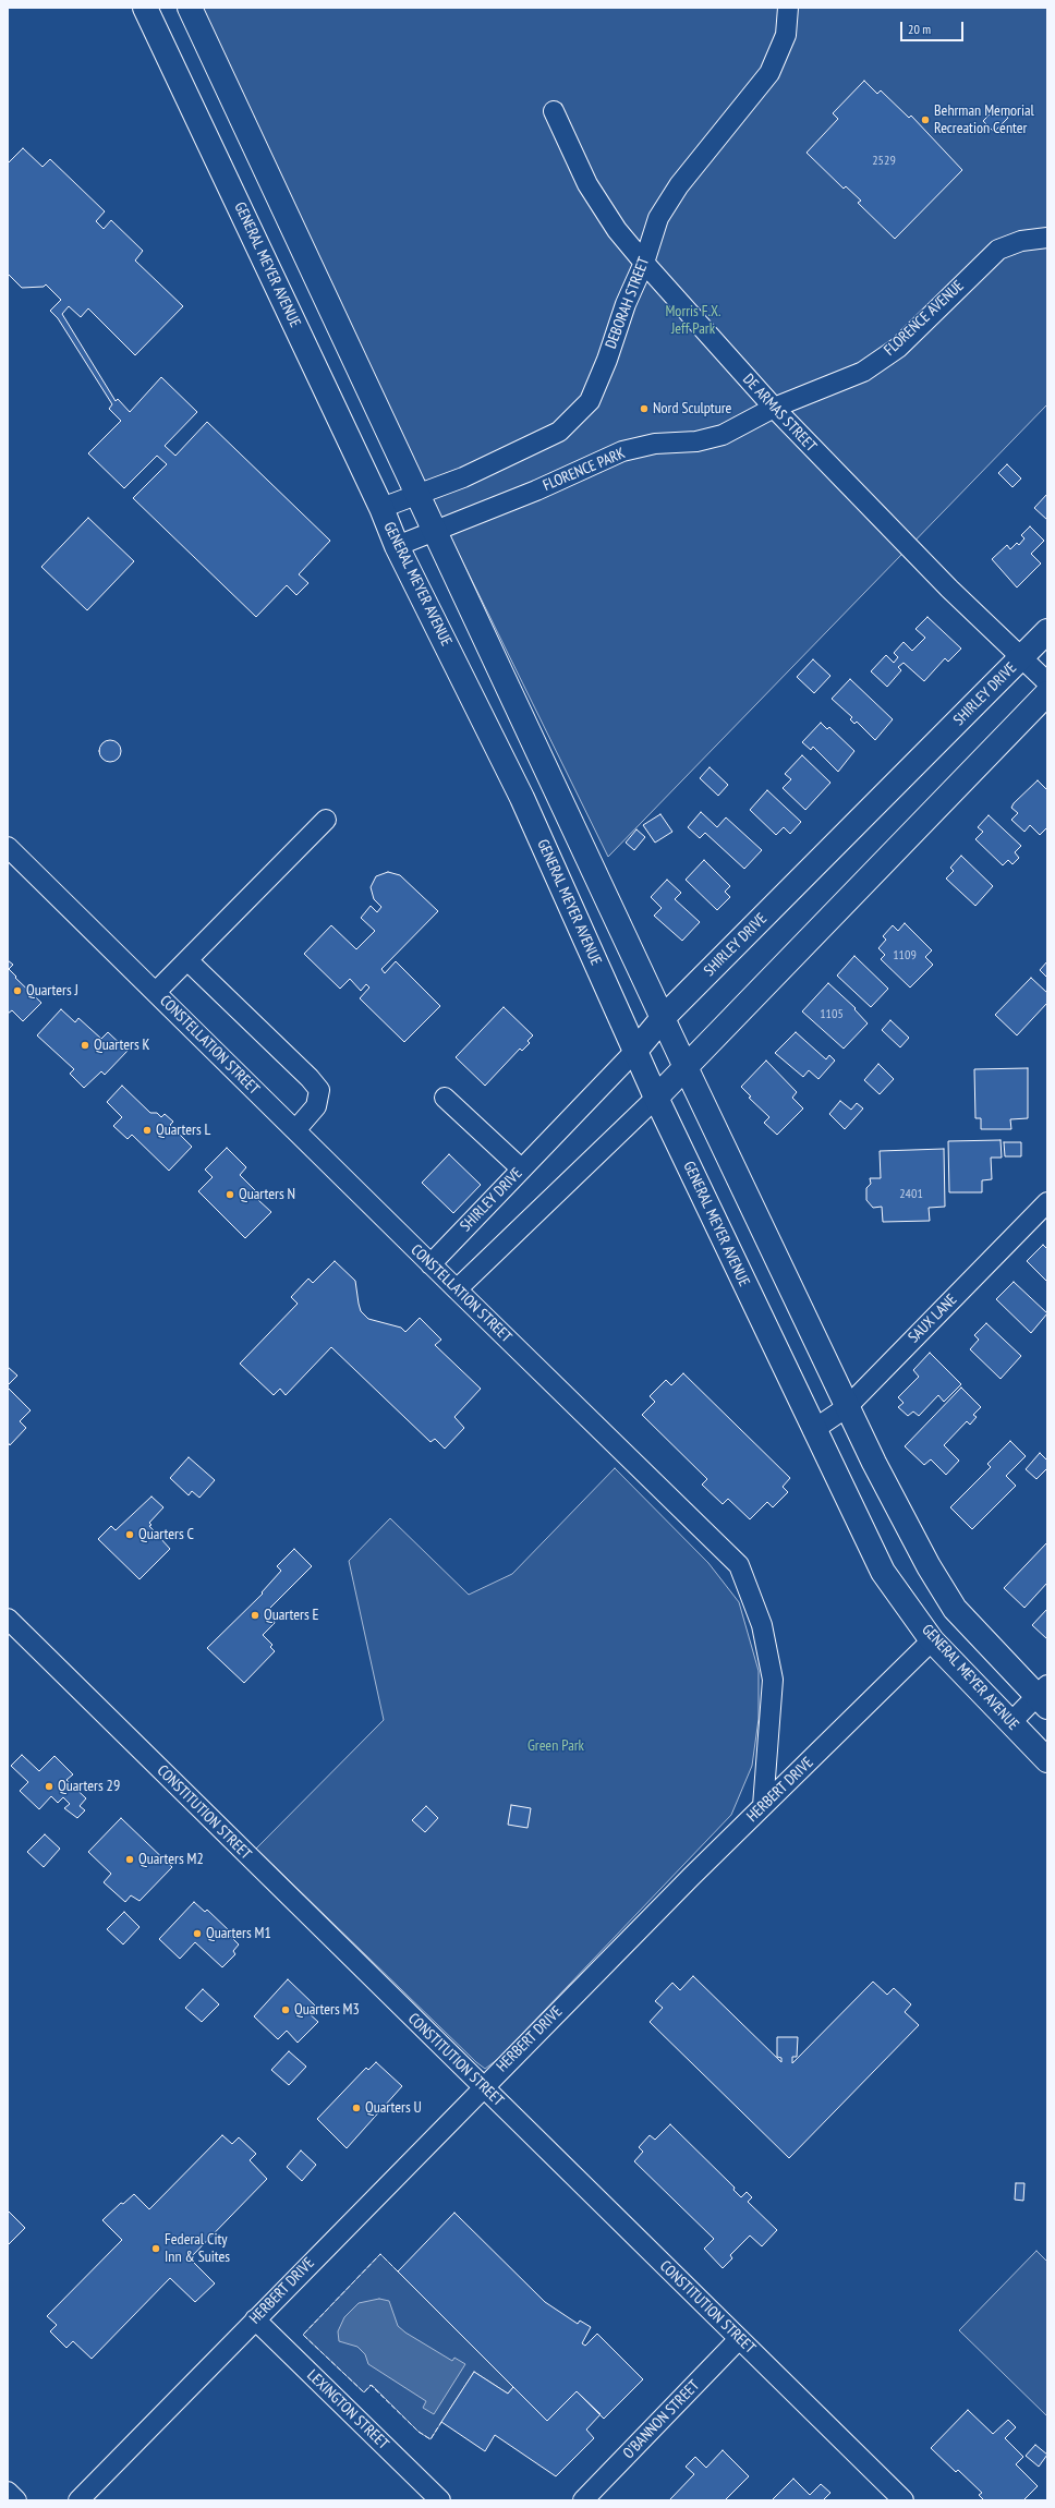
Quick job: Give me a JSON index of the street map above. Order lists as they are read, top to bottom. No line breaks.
{"streets":{"main road":["GENERAL MEYER AVENUE","SHIRLEY DRIVE"],"street":["DEBORAH STREET","FLORENCE AVENUE","DE ARMAS STREET","FLORENCE PARK","CONSTELLATION STREET","SAUX LANE","HERBERT DRIVE","CONSTITUTION STREET","LEXINGTON STREET","O'BANNON STREET"]},"crossings":[["GENERAL MEYER AVENUE","DEBORAH STREET"],["GENERAL MEYER AVENUE","FLORENCE PARK"],["GENERAL MEYER AVENUE","SHIRLEY DRIVE"],["GENERAL MEYER AVENUE","SAUX LANE"],["GENERAL MEYER AVENUE","HERBERT DRIVE"],["DEBORAH STREET","DE ARMAS STREET"],["FLORENCE AVENUE","DE ARMAS STREET"],["FLORENCE AVENUE","FLORENCE PARK"],["DE ARMAS STREET","FLORENCE PARK"],["DE ARMAS STREET","SHIRLEY DRIVE"],["SHIRLEY DRIVE","CONSTELLATION STREET"],["CONSTELLATION STREET","HERBERT DRIVE"],["HERBERT DRIVE","CONSTITUTION STREET"],["HERBERT DRIVE","LEXINGTON STREET"],["CONSTITUTION STREET","O'BANNON STREET"]],"parks":["Morris F.X. Jeff Park","Green Park"],"places":["Behrman Memorial Recreation Center","Nord Sculpture","Quarters J","Quarters K","Quarters L","Quarters N","Quarters C","Quarters E","Quarters 29","Quarters M2","Quarters M1","Quarters M3","Quarters U","Federal City Inn & Suites"],"house_numbers":["2529","1109","1105","2401"],"scale_bar":"20 m"}
